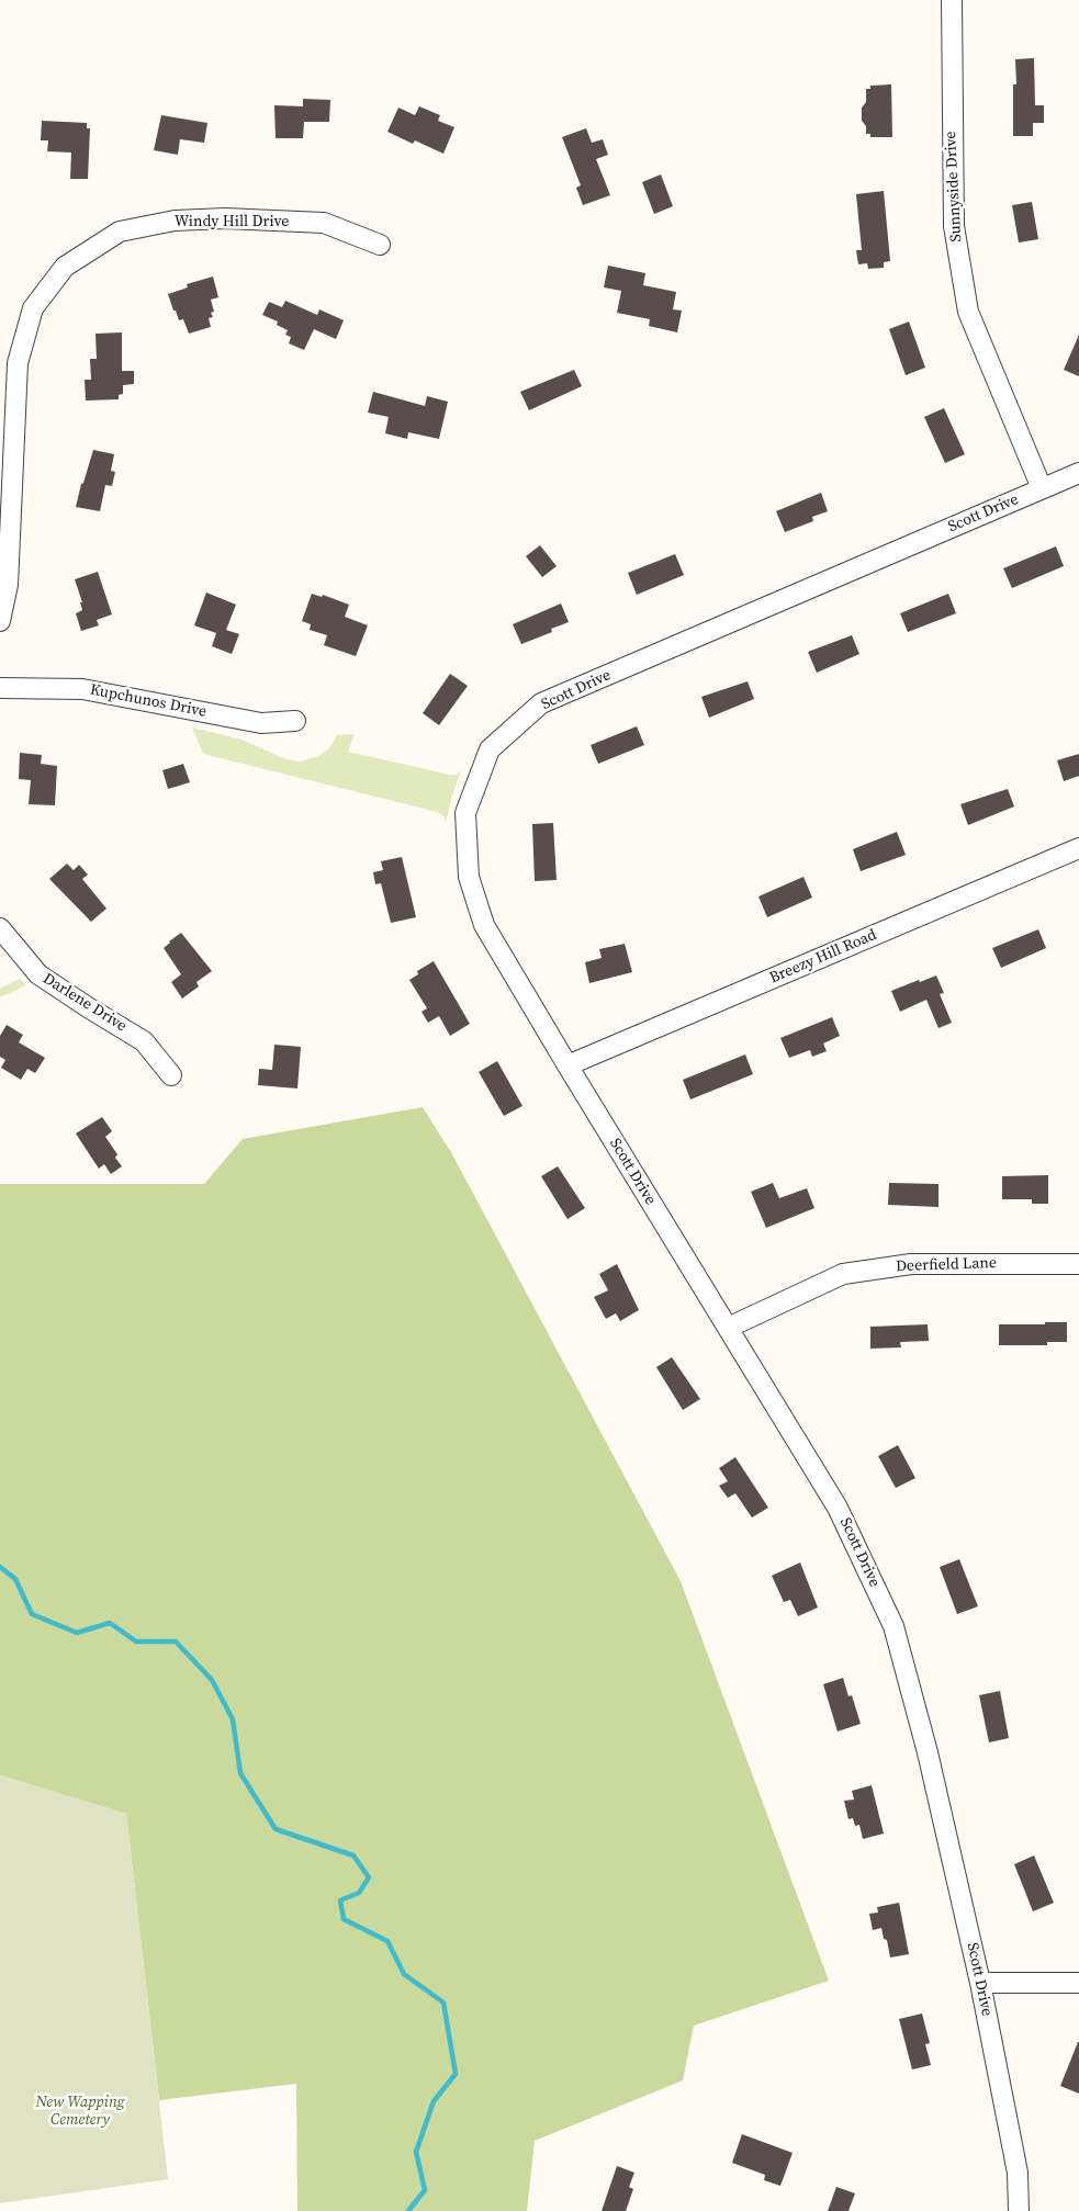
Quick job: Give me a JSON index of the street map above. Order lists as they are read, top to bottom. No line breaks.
{"streets":{"street":["Sunnyside Drive","Windy Hill Drive","Scott Drive","Kupchunos Drive","Breezy Hill Road","Darlene Drive","Deerfield Lane"]},"crossings":[["Sunnyside Drive","Scott Drive"],["Scott Drive","Breezy Hill Road"],["Scott Drive","Deerfield Lane"]],"parks":["New Wapping Cemetery"]}
